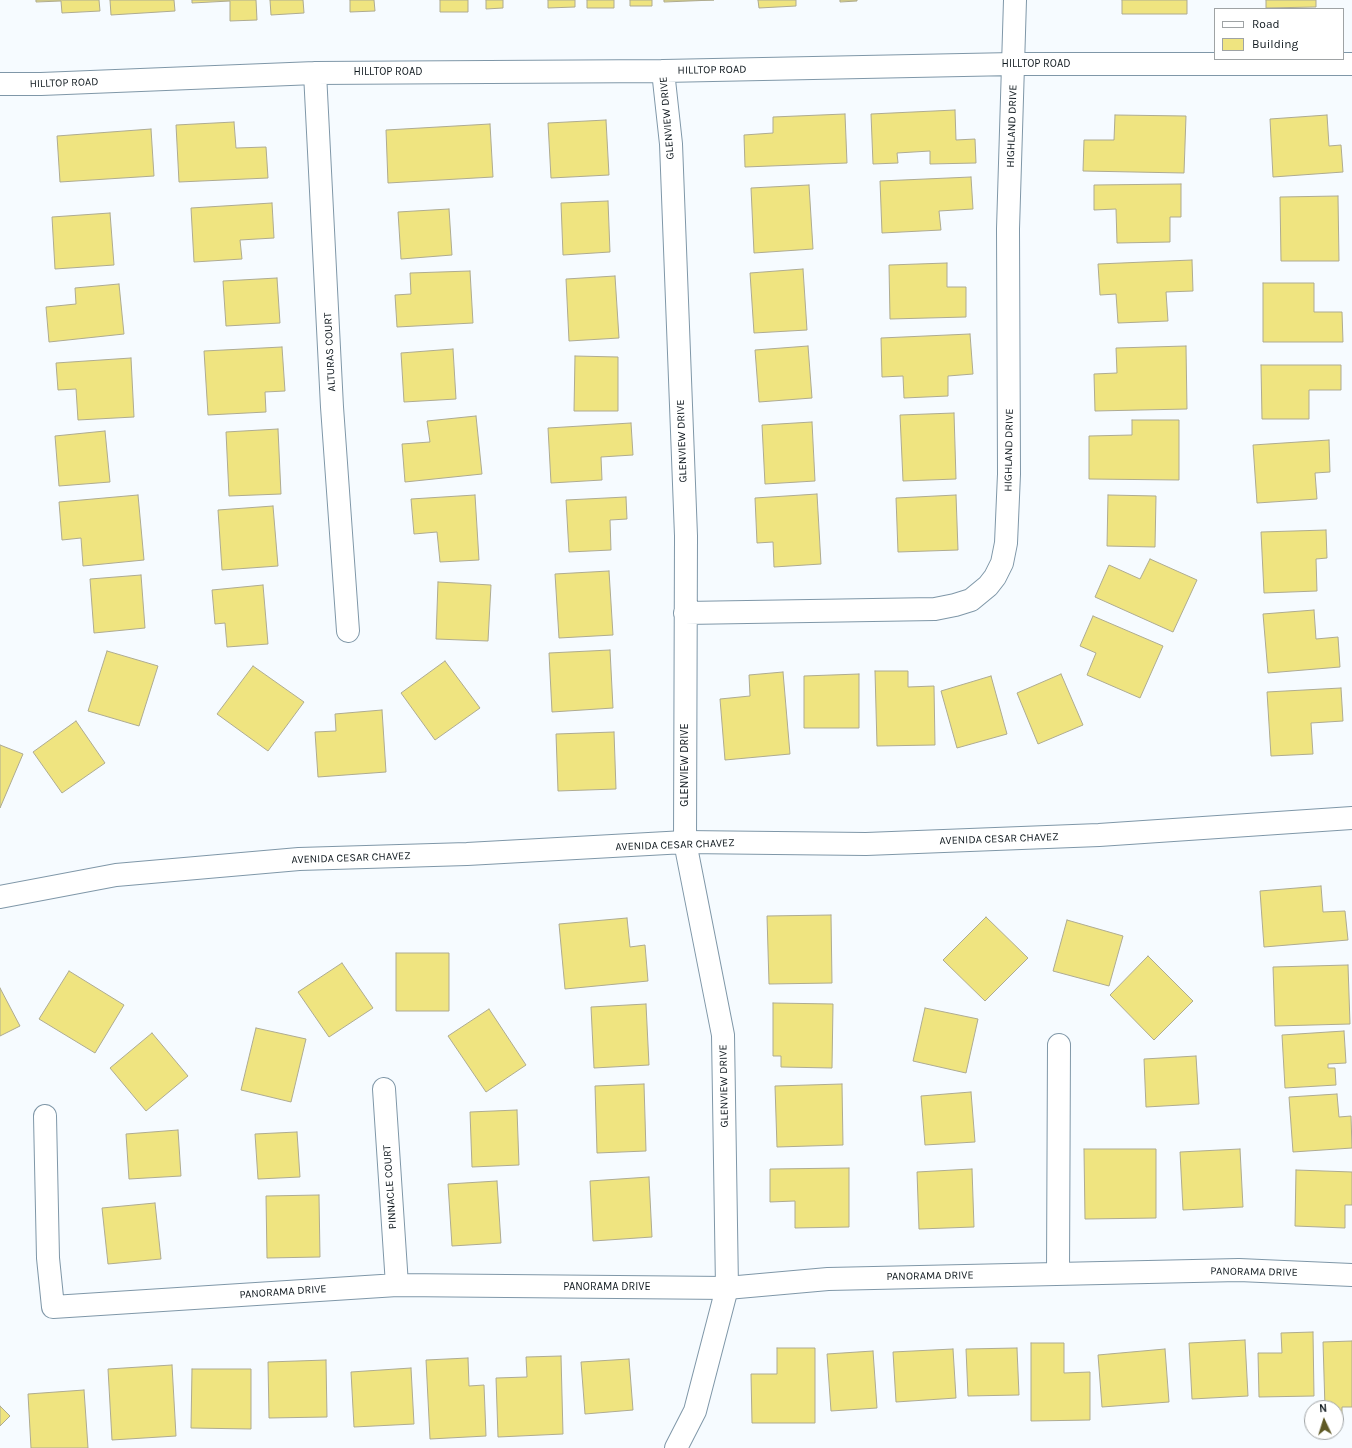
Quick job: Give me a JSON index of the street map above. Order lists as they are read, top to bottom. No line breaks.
{"streets":{"street":["HILLTOP ROAD","GLENVIEW DRIVE","HIGHLAND DRIVE","ALTURAS COURT","AVENIDA CESAR CHAVEZ","PINNACLE COURT","PANORAMA DRIVE"]},"crossings":[["HILLTOP ROAD","GLENVIEW DRIVE"],["HILLTOP ROAD","HIGHLAND DRIVE"],["HILLTOP ROAD","ALTURAS COURT"],["GLENVIEW DRIVE","HIGHLAND DRIVE"],["GLENVIEW DRIVE","AVENIDA CESAR CHAVEZ"],["GLENVIEW DRIVE","PANORAMA DRIVE"],["PINNACLE COURT","PANORAMA DRIVE"]],"legend":["Road","Building"],"north":"top"}
